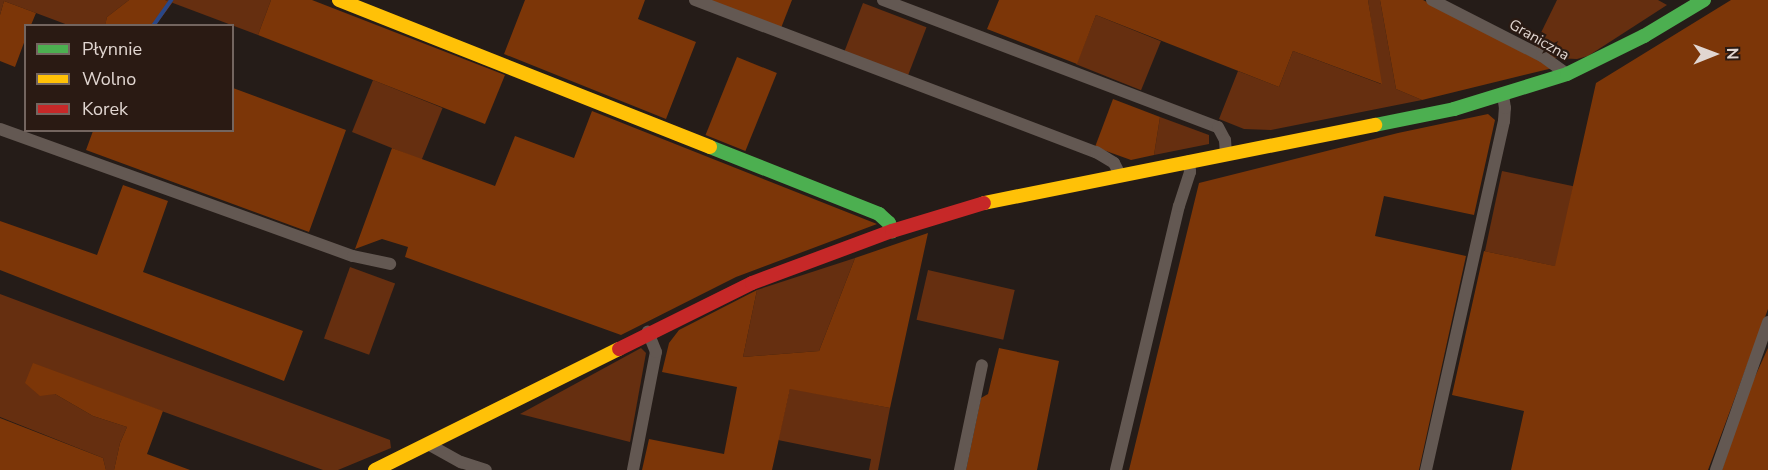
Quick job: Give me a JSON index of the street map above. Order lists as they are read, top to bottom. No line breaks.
{"streets":{"street":["Graniczna"]},"legend":["Płynnie","Wolno","Korek"],"north":"right"}
